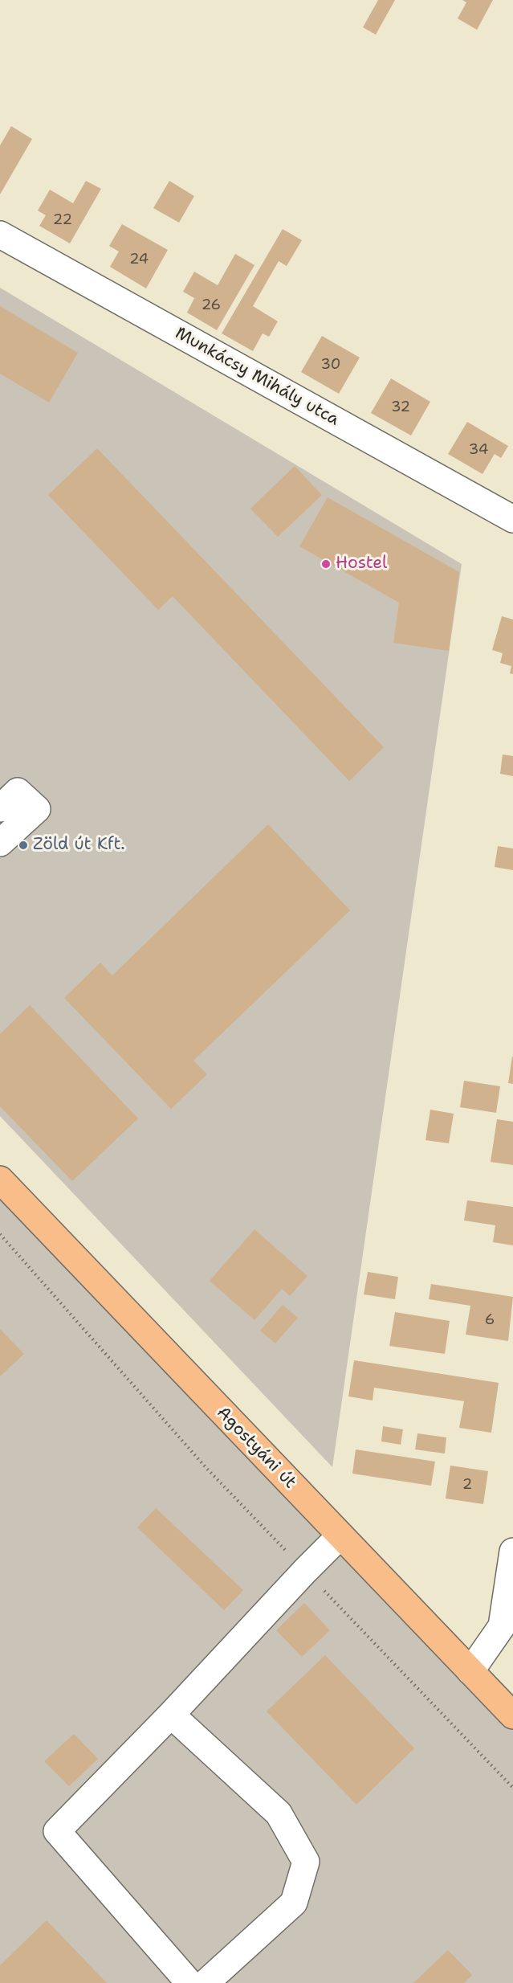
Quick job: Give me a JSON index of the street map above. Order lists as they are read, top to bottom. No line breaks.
{"streets":{"main road":["Agostyáni út"],"street":["Munkácsy Mihály utca"]},"places":["Hostel","Zöld út Kft."],"house_numbers":["22","24","26","30","32","34","6","2"]}
